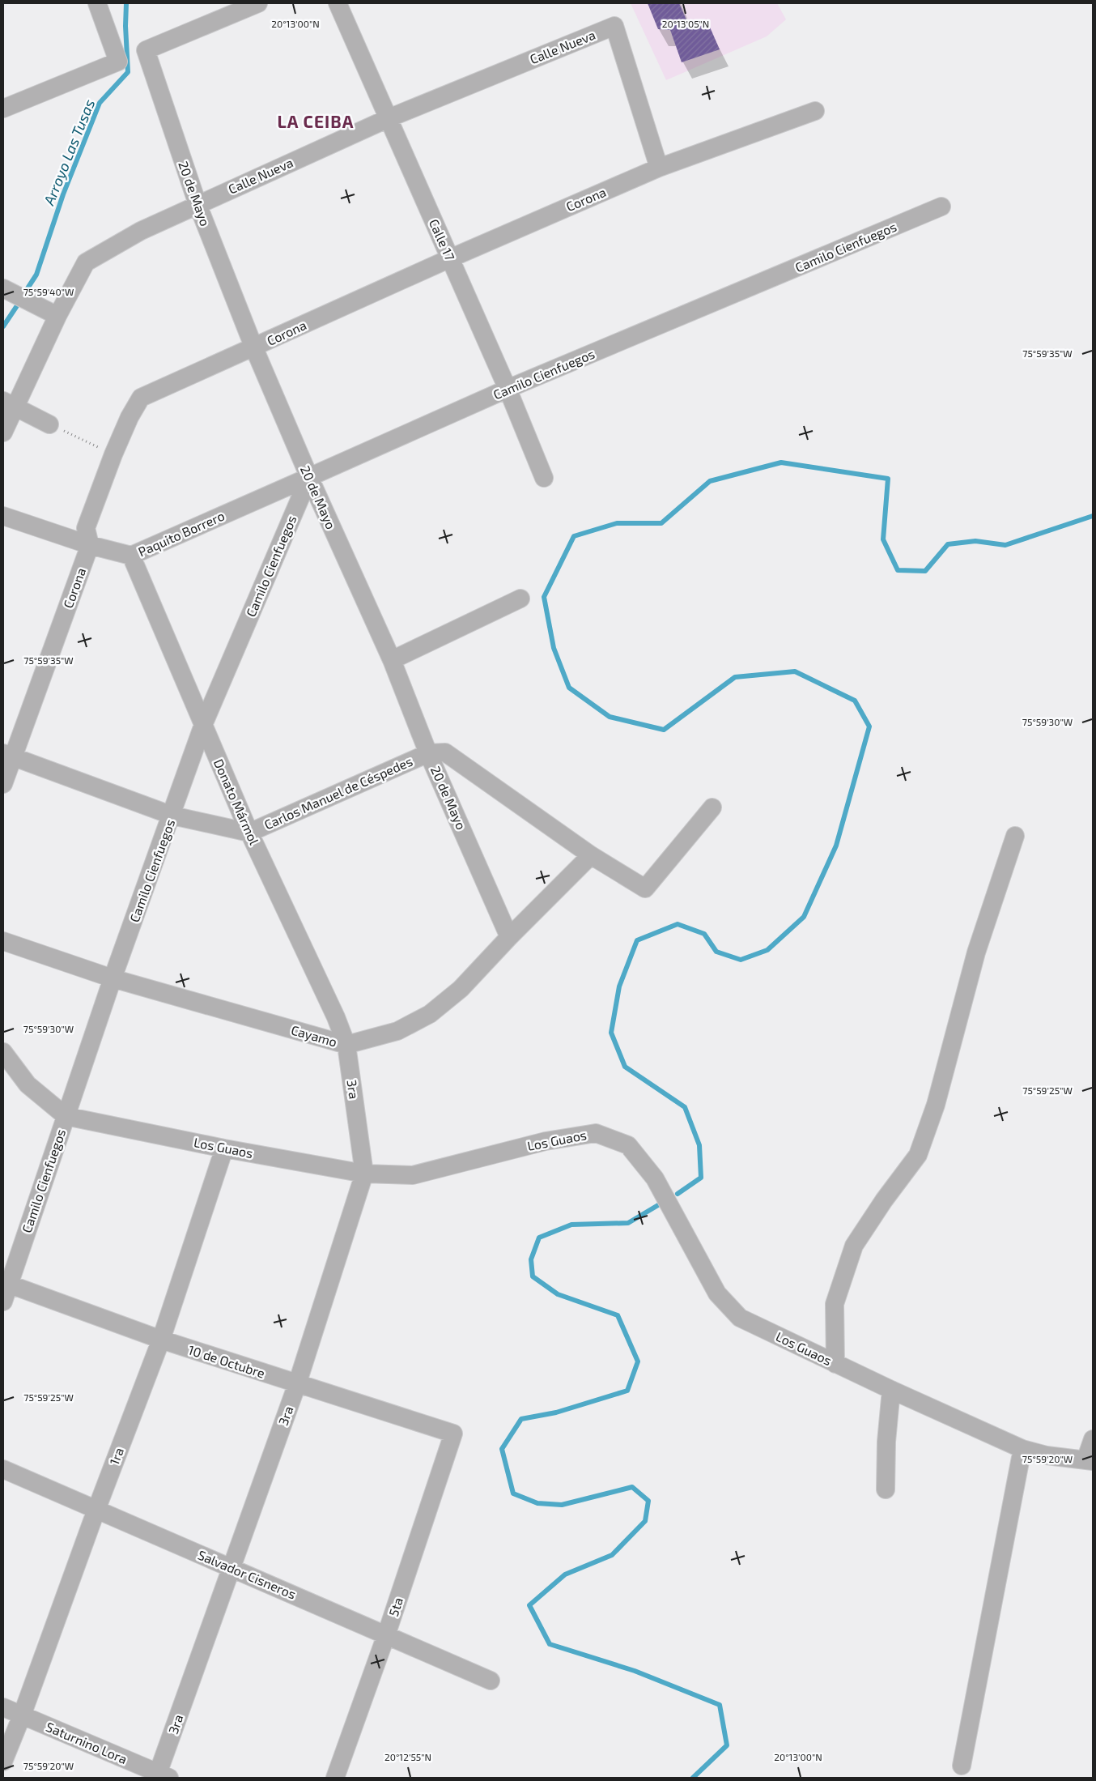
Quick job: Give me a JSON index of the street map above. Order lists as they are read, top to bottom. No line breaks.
{"streets":{"street":["Calle Nueva","20 de Mayo","Corona","Calle 17","Camilo Cienfuegos","Paquito Borrero","Carlos Manuel de Céspedes","Donato Mármol","Cayamo","3ra","Los Guaos","10 de Octubre","1ra","Salvador Cisneros","5ta","Saturnino Lora"]},"crossings":[["Calle Nueva","20 de Mayo"],["Calle Nueva","Corona"],["Calle Nueva","Calle 17"],["20 de Mayo","Corona"],["20 de Mayo","Camilo Cienfuegos"],["20 de Mayo","Paquito Borrero"],["20 de Mayo","Carlos Manuel de Céspedes"],["20 de Mayo","Cayamo"],["Corona","Calle 17"],["Corona","Paquito Borrero"],["Corona","Carlos Manuel de Céspedes"],["Calle 17","Camilo Cienfuegos"],["Camilo Cienfuegos","Paquito Borrero"],["Camilo Cienfuegos","Carlos Manuel de Céspedes"],["Camilo Cienfuegos","Donato Mármol"],["Camilo Cienfuegos","Cayamo"],["Camilo Cienfuegos","Los Guaos"],["Camilo Cienfuegos","10 de Octubre"],["Paquito Borrero","Donato Mármol"],["Carlos Manuel de Céspedes","Donato Mármol"],["Carlos Manuel de Céspedes","Cayamo"],["Donato Mármol","Cayamo"],["Donato Mármol","3ra"],["Cayamo","3ra"],["3ra","Los Guaos"],["3ra","10 de Octubre"],["3ra","Salvador Cisneros"],["3ra","Saturnino Lora"],["Los Guaos","1ra"],["10 de Octubre","1ra"],["10 de Octubre","5ta"],["1ra","Salvador Cisneros"],["1ra","Saturnino Lora"],["Salvador Cisneros","5ta"]],"districts":["LA CEIBA"],"water":["Arroyo Las Tusas"],"coordinates":["20°13'00\"N","20°13'05\"N","75°59'40\"W","75°59'35\"W","75°59'30\"W","75°59'25\"W","75°59'20\"W","20°12'55\"N"]}
